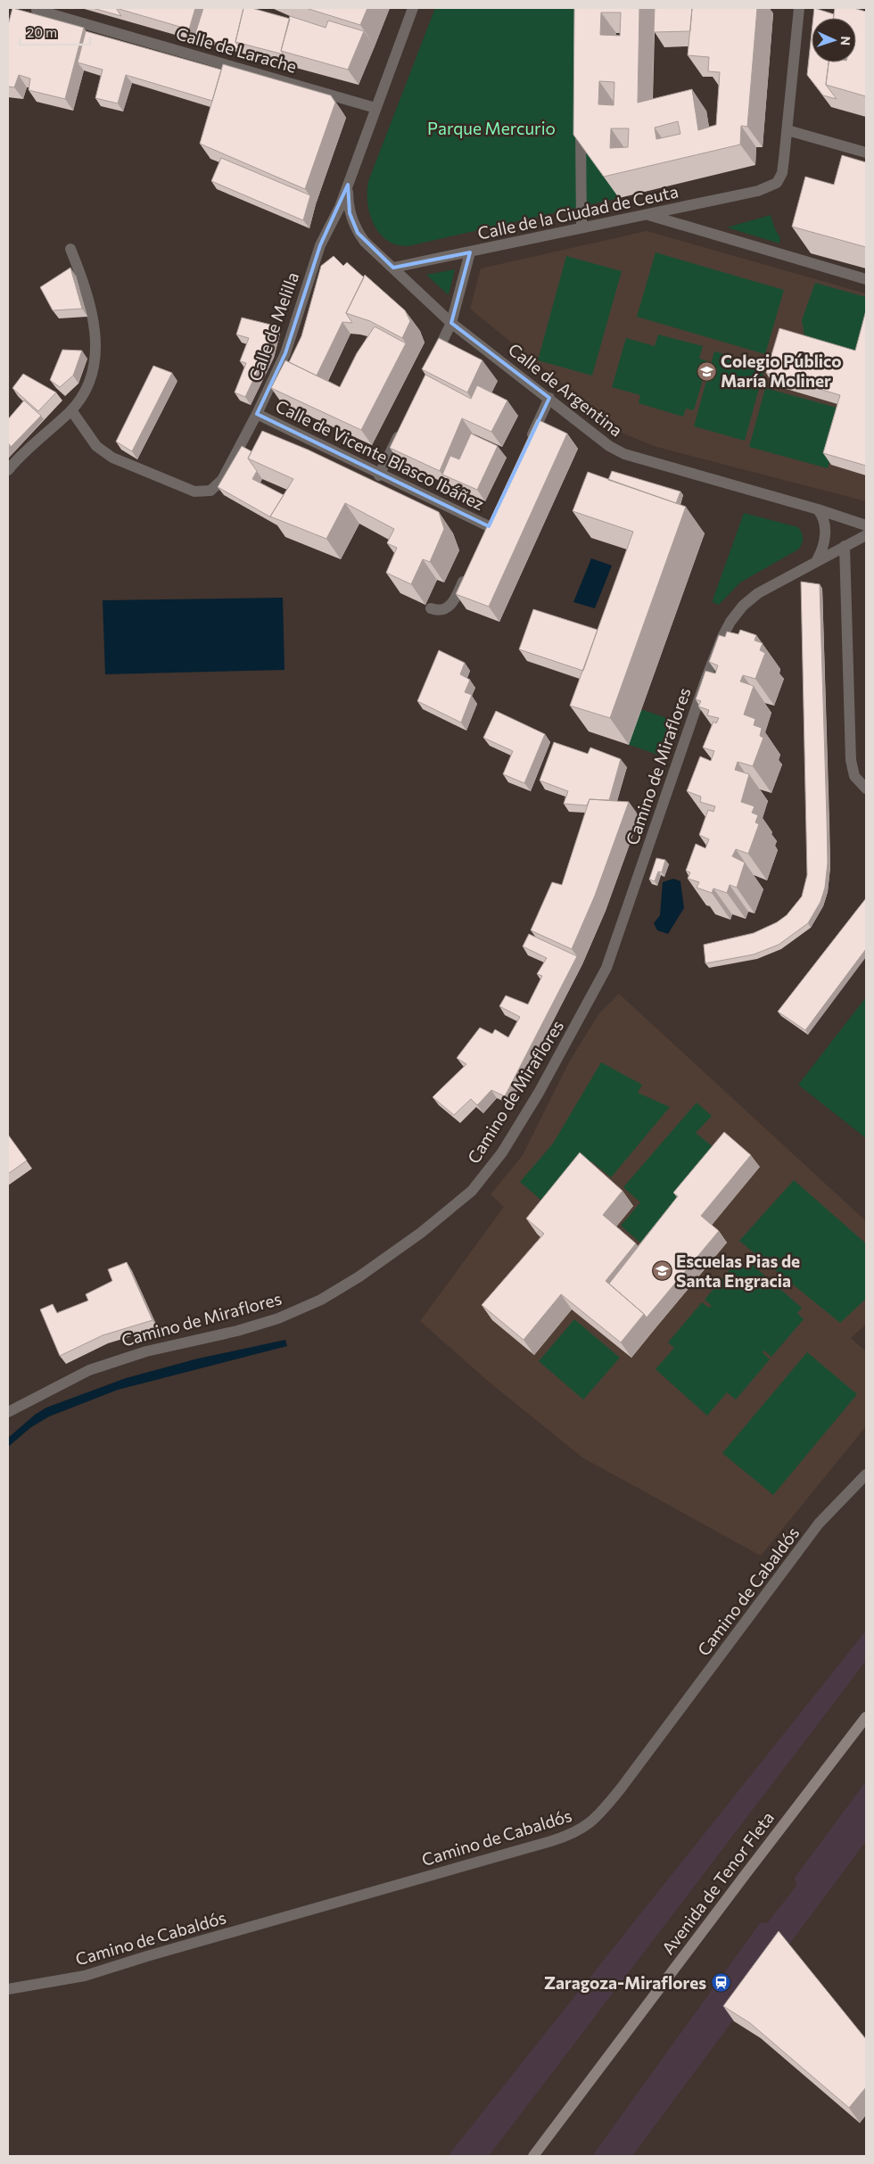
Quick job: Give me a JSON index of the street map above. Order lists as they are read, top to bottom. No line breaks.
{"streets":{"main road":["Avenida de Tenor Fleta"],"street":["Calle de Larache","Calle de la Ciudad de Ceuta","Calle de Melilla","Calle de Argentina","Calle de Vicente Blasco Ibáñez","Camino de Miraflores","Camino de Cabaldós"]},"crossings":[["Calle de Larache","Calle de Melilla"],["Calle de la Ciudad de Ceuta","Calle de Argentina"],["Calle de Melilla","Calle de Argentina"],["Calle de Melilla","Calle de Vicente Blasco Ibáñez"]],"parks":["Parque Mercurio"],"places":{"school or university":["Colegio Público María Moliner","Escuelas Pias de Santa Engracia"],"station":["Zaragoza-Miraflores"]},"scale_bar":"20 m","north":"right"}
